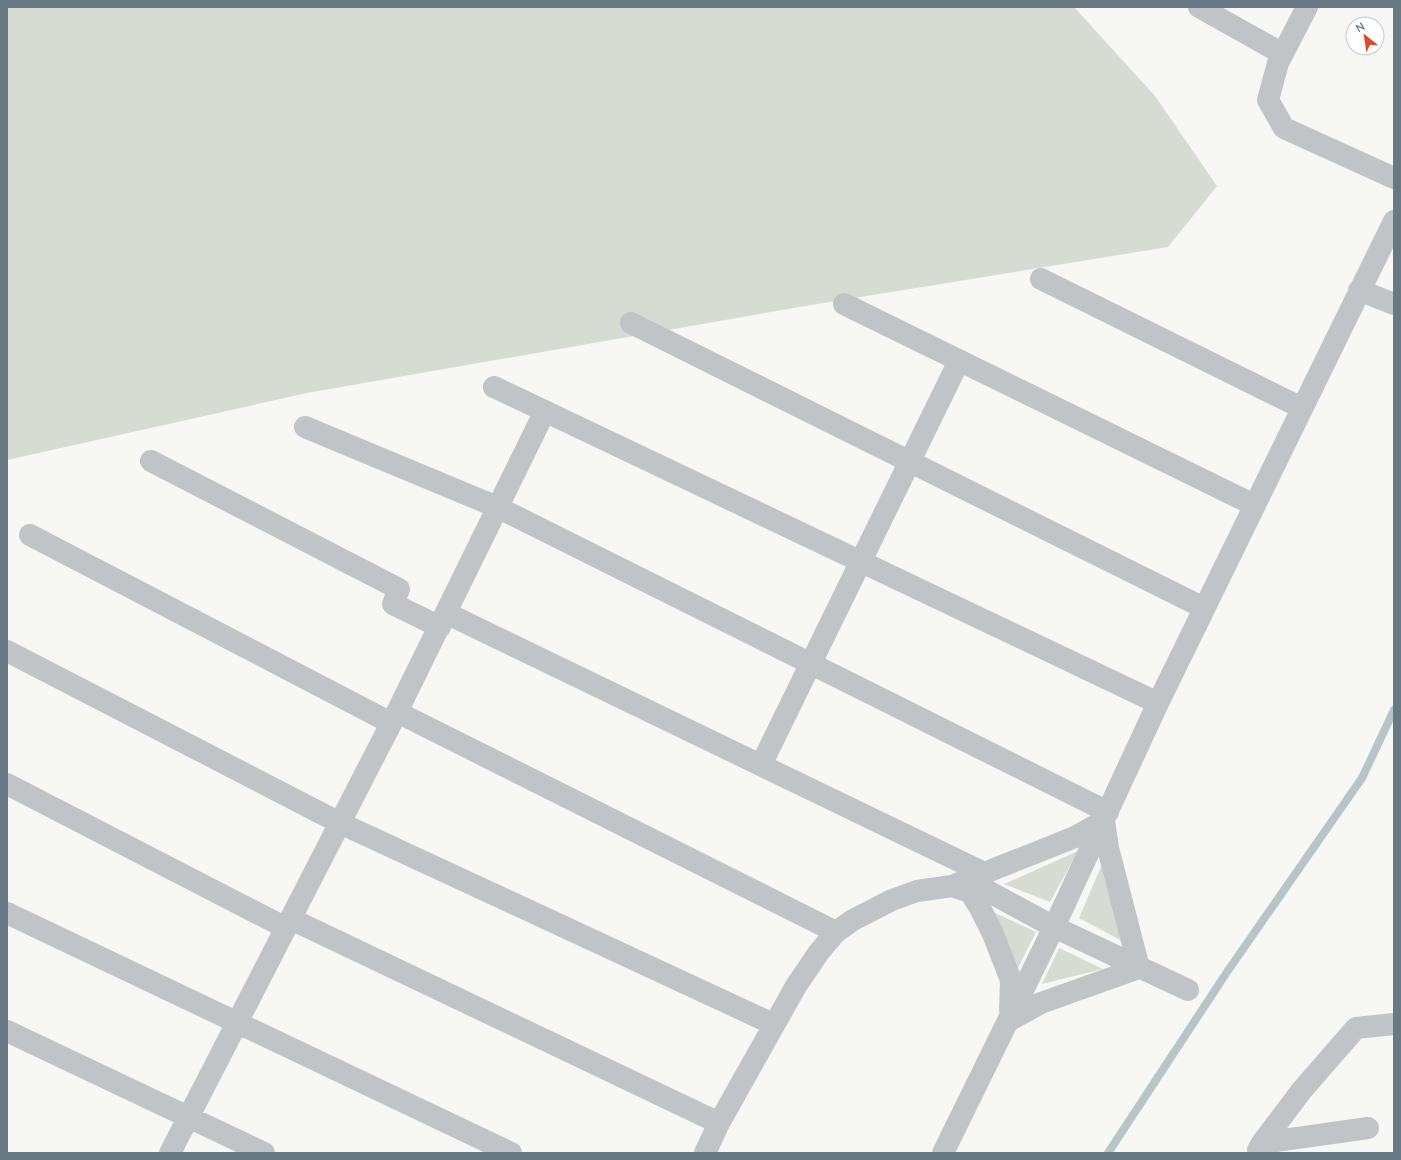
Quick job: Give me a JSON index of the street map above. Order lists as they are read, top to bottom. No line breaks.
{"north":"top left"}
